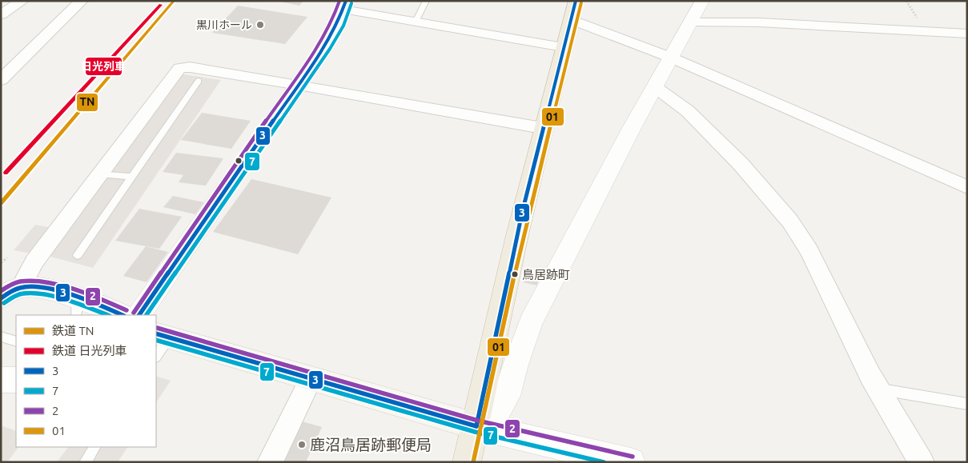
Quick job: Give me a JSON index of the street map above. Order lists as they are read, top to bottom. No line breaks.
{"places":["黒川ホール","鳥居跡町","鹿沼鳥居跡郵便局"],"lines":["rail line TN","transit line 3","transit line 2","transit line 01","transit line 7","rail line 日光列車"],"legend":["鉄道 TN","鉄道 日光列車","3","7","2","01"]}
